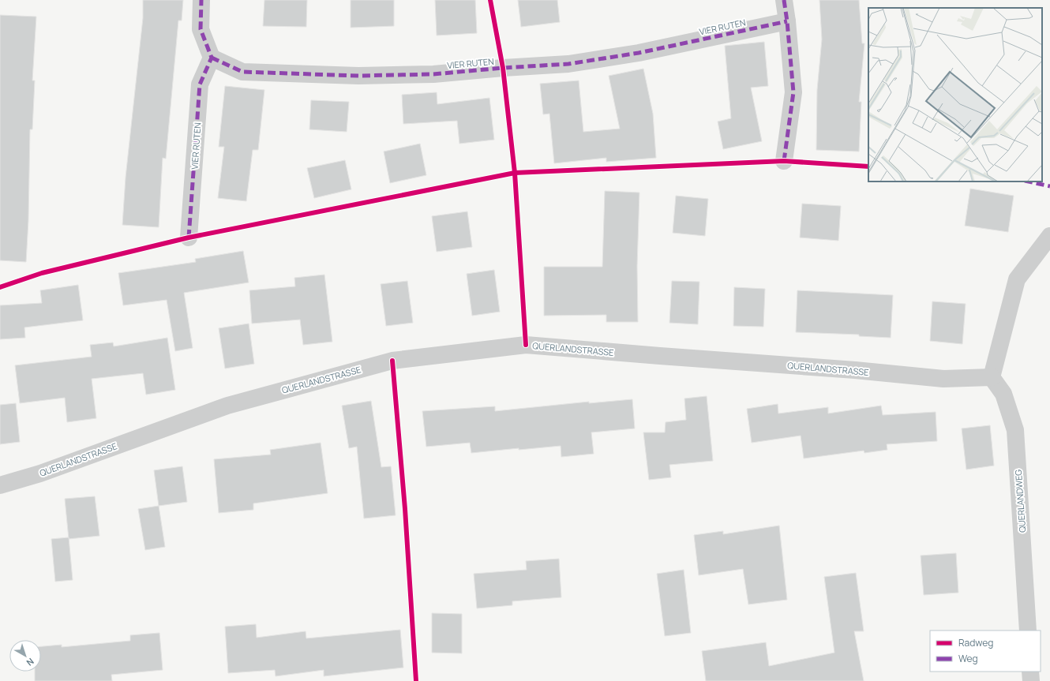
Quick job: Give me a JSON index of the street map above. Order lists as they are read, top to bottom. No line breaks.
{"streets":{"street":["VIER RUTEN","QUERLANDSTRASSE","QUERLANDWEG"]},"crossings":[["QUERLANDSTRASSE","QUERLANDWEG"]],"legend":["Radweg","Weg"],"north":"bottom right"}
